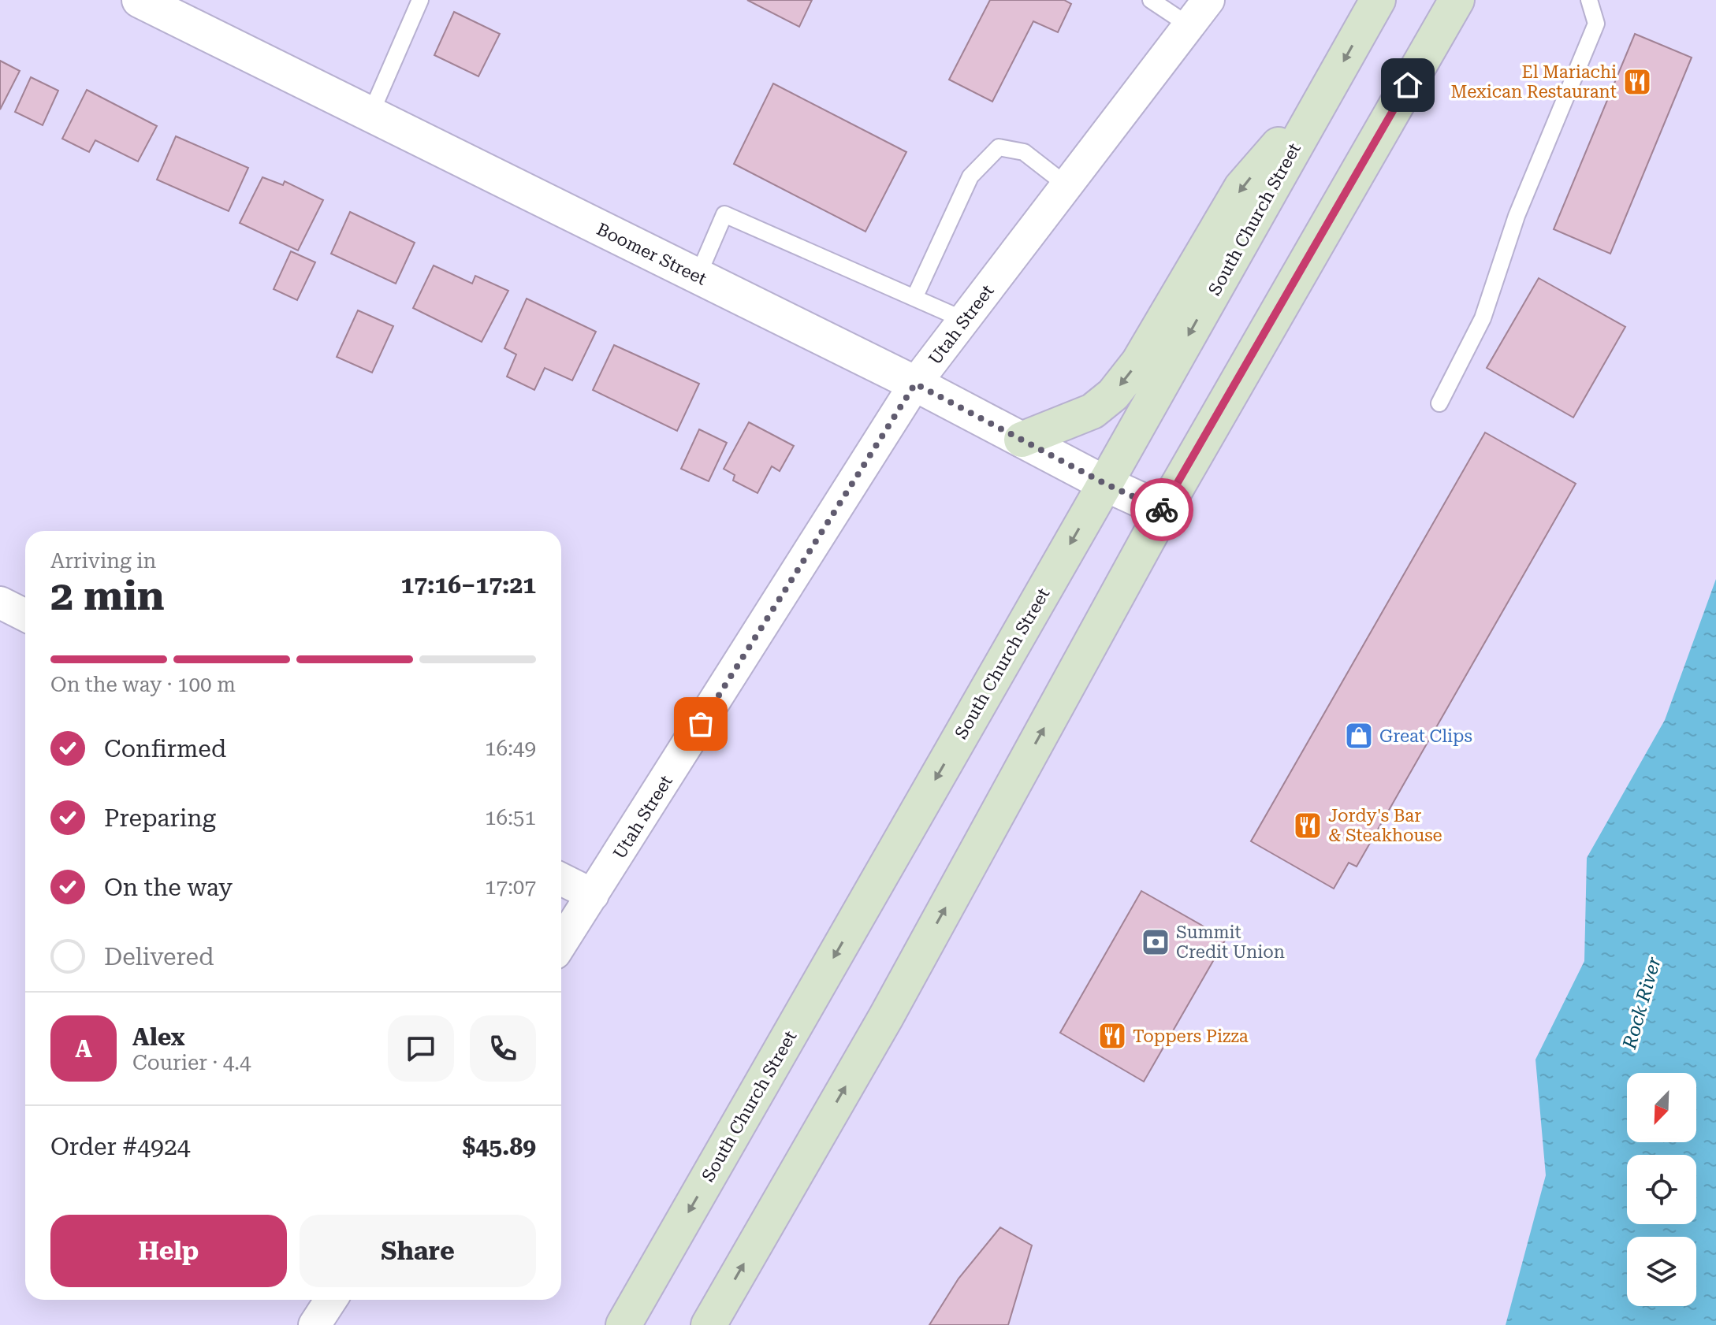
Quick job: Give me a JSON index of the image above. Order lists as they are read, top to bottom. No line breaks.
{"streets":{"main road":["South Church Street"],"street":["Boomer Street","Utah Street"]},"crossings":[["South Church Street","Boomer Street"],["Boomer Street","Utah Street"]],"water":["Rock River"],"places":{"restaurant":["El Mariachi Mexican Restaurant","Jordy's Bar & Steakhouse","Toppers Pizza"],"shop":["Great Clips"],"bank":["Summit Credit Union"]},"north":"bottom left","page":{"heading":["2 min","Arriving in","17:16–17:21"],"panel":["Alex","Courier · 4.4","Order #4924","$45.89"],"bar":"On the way · 100 m","list":[["Confirmed","16:49"],["Preparing","16:51"],["On the way","17:07"],"Delivered"],"round":"A","buttons":["Help","Share"]}}
